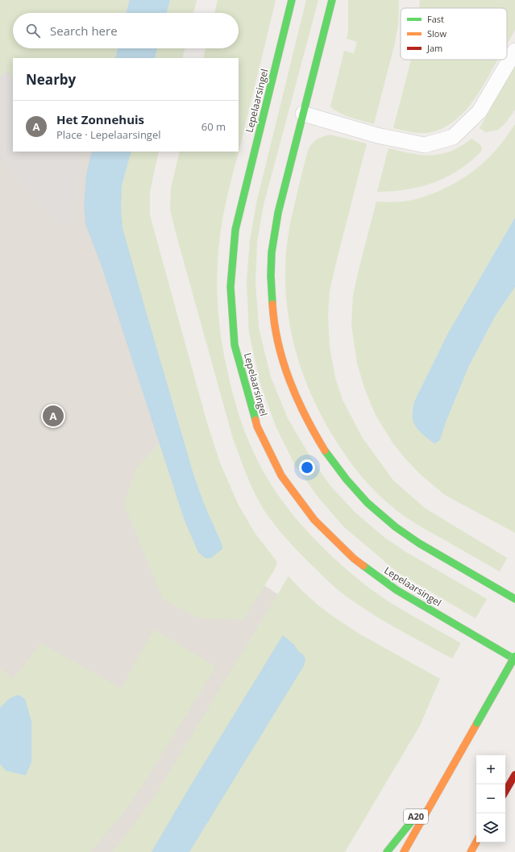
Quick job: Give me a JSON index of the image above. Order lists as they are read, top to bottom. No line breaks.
{"streets":{"main road":["Lepelaarsingel","A20"]},"legend":["Fast","Slow","Jam"],"page":{"search":"Search here","heading":"Nearby","list":[{"mark":"A","name":"Het Zonnehuis","note":"Place · Lepelaarsingel","value":"60 m"}],"pins":"A","map_buttons":["+","−"]}}
